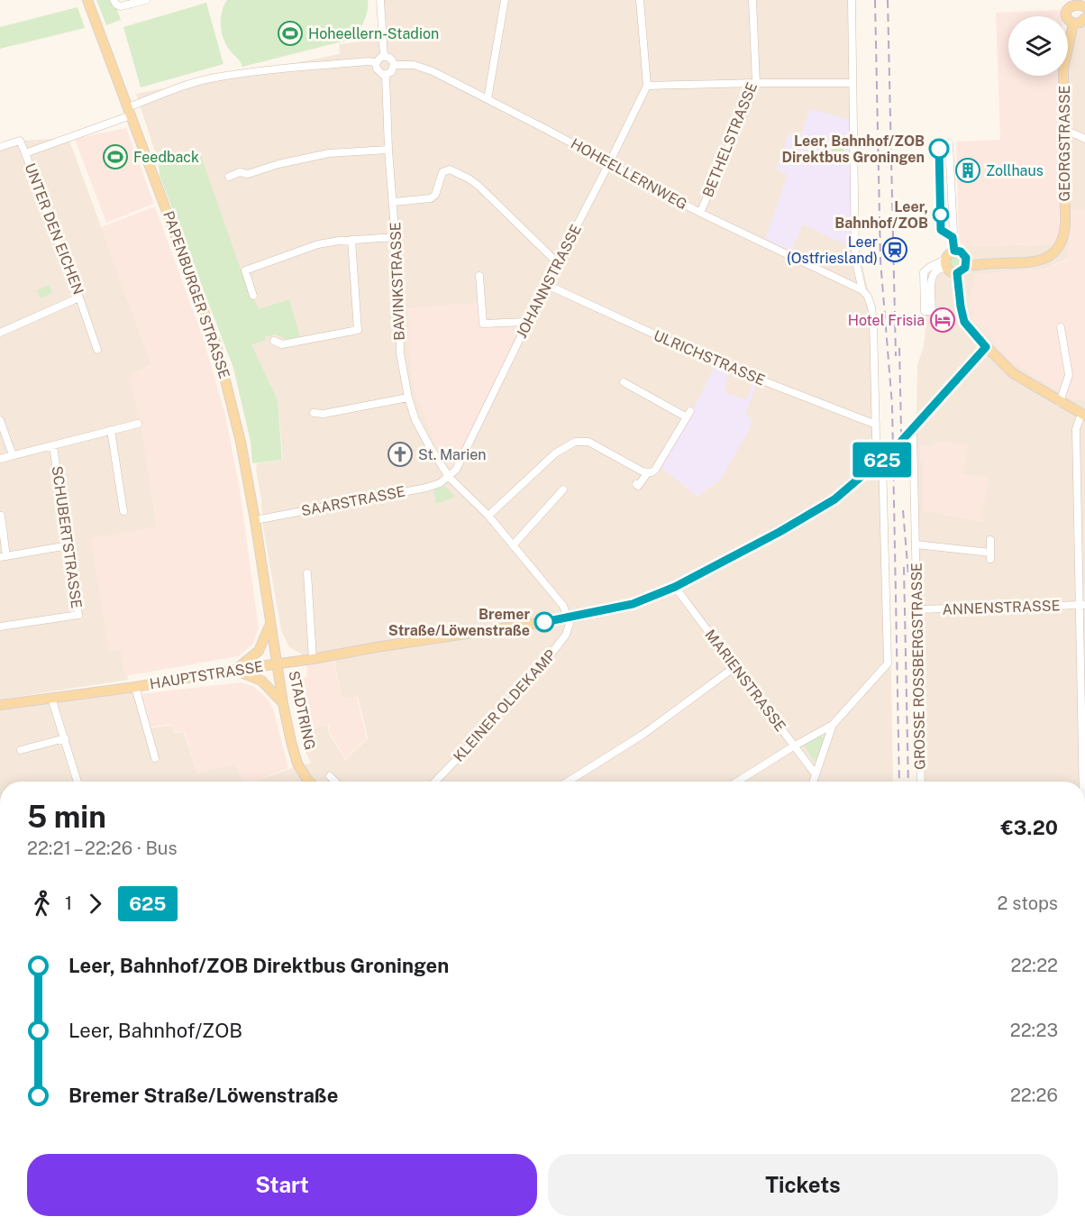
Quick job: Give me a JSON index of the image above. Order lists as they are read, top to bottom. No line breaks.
{"streets":{"main road":["GEORGSTRASSE","PAPENBURGER STRASSE","HAUPTSTRASSE","STADTRING"],"street":["BETHELSTRASSE","HOHEELLERNWEG","UNTER DEN EICHEN","BAVINKSTRASSE","JOHANNSTRASSE","ULRICHSTRASSE","SAARSTRASSE","SCHUBERTSTRASSE","ANNENSTRASSE","GROSSE ROSSBERGSTRASSE","MARIENSTRASSE","KLEINER OLDEKAMP"]},"crossings":[["BETHELSTRASSE","HOHEELLERNWEG"],["HOHEELLERNWEG","BAVINKSTRASSE"],["HOHEELLERNWEG","JOHANNSTRASSE"],["UNTER DEN EICHEN","PAPENBURGER STRASSE"],["BAVINKSTRASSE","JOHANNSTRASSE"],["BAVINKSTRASSE","SAARSTRASSE"],["BAVINKSTRASSE","HAUPTSTRASSE"],["BAVINKSTRASSE","KLEINER OLDEKAMP"],["JOHANNSTRASSE","ULRICHSTRASSE"],["JOHANNSTRASSE","SAARSTRASSE"],["PAPENBURGER STRASSE","SAARSTRASSE"],["PAPENBURGER STRASSE","HAUPTSTRASSE"],["PAPENBURGER STRASSE","STADTRING"],["ANNENSTRASSE","GROSSE ROSSBERGSTRASSE"],["GROSSE ROSSBERGSTRASSE","HAUPTSTRASSE"],["HAUPTSTRASSE","MARIENSTRASSE"],["HAUPTSTRASSE","KLEINER OLDEKAMP"],["HAUPTSTRASSE","STADTRING"]],"places":{"sports":["Hoheellern-Stadion","Feedback"],"other":["Leer, Bahnhof/ZOB Direktbus Groningen","Leer, Bahnhof/ZOB","Bremer Straße/Löwenstraße"],"building":["Zollhaus"],"station":["Leer (Ostfriesland)"],"hotel":["Hotel Frisia"],"church":["St. Marien"]},"lines":["bus line 625"],"page":{"on_map":"625","heading":["5 min","22:21 – 22:26 · Bus","€3.20"],"legs":["1","625","2 stops"],"list":[{"name":"Leer, Bahnhof/ZOB Direktbus Groningen","value":"22:22"},{"name":"Leer, Bahnhof/ZOB","value":"22:23"},{"name":"Bremer Straße/Löwenstraße","value":"22:26"}],"buttons":["Start","Tickets"]}}
